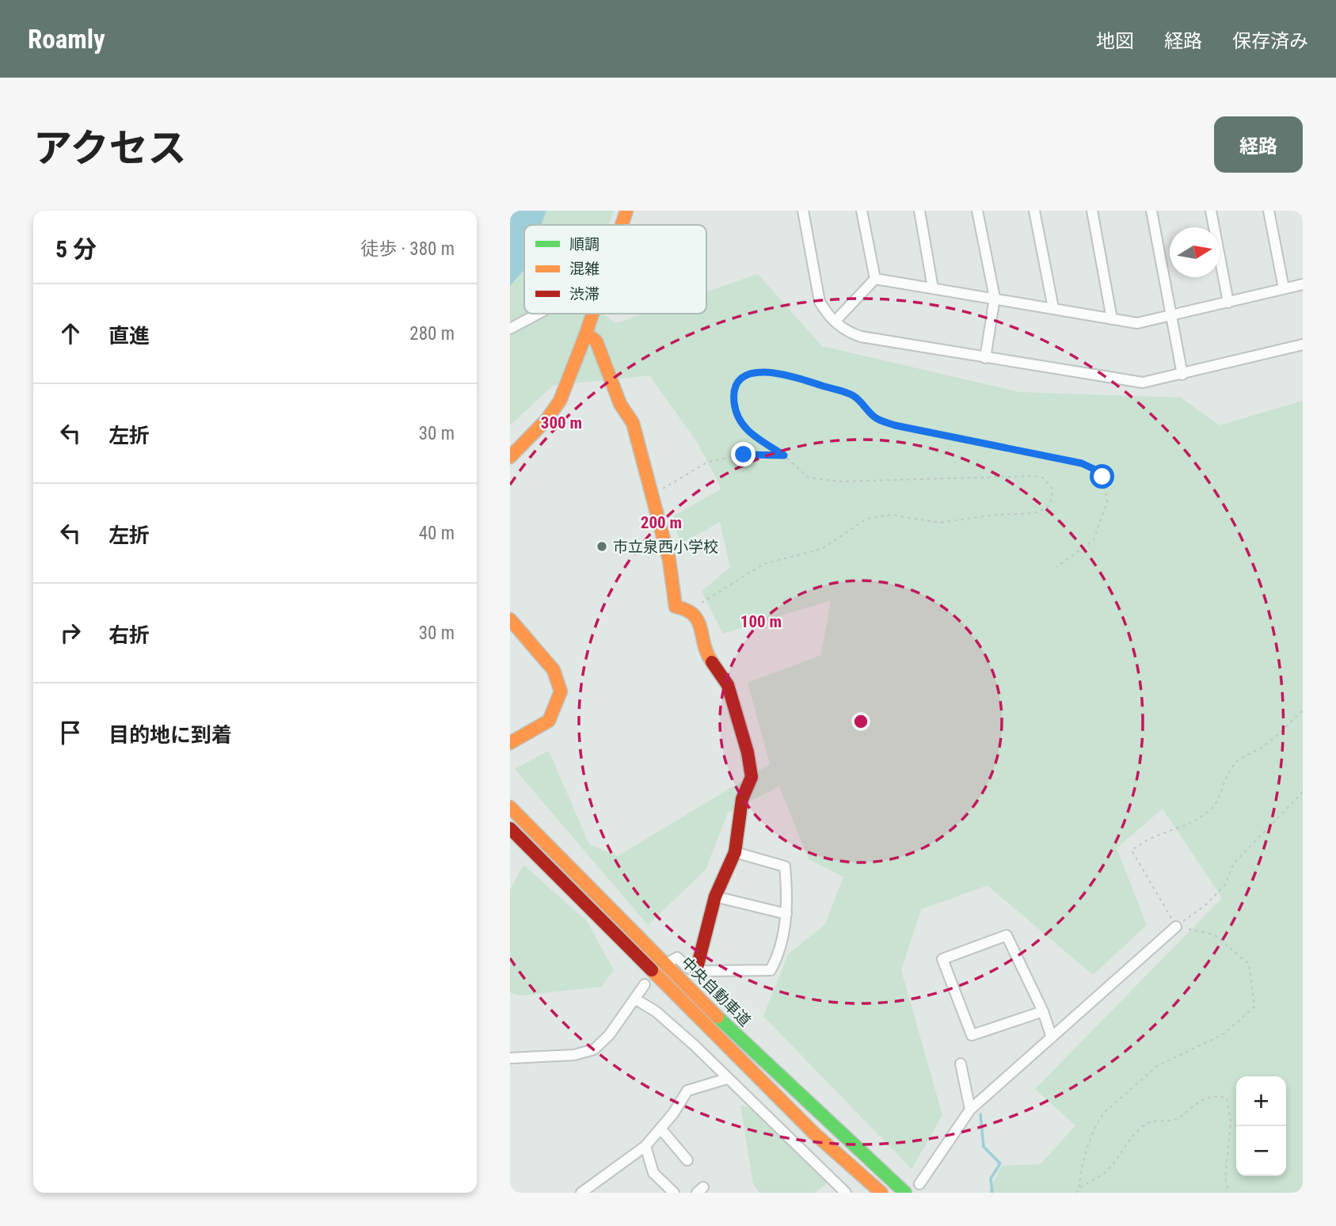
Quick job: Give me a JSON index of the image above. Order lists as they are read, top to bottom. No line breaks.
{"streets":{"main road":["中央自動車道"]},"places":["市立泉西小学校"],"legend":["順調","混雑","渋滞"],"north":"right","page":{"header":"Roamly","nav":["地図","経路","保存済み"],"title":"アクセス","buttons":"経路","heading":["5 分","徒歩 · 380 m"],"list":[["直進","280 m"],["左折","30 m"],["左折","40 m"],["右折","30 m"],"目的地に到着"],"map_buttons":["+","−"]},"rings":["300 m","200 m","100 m"]}
